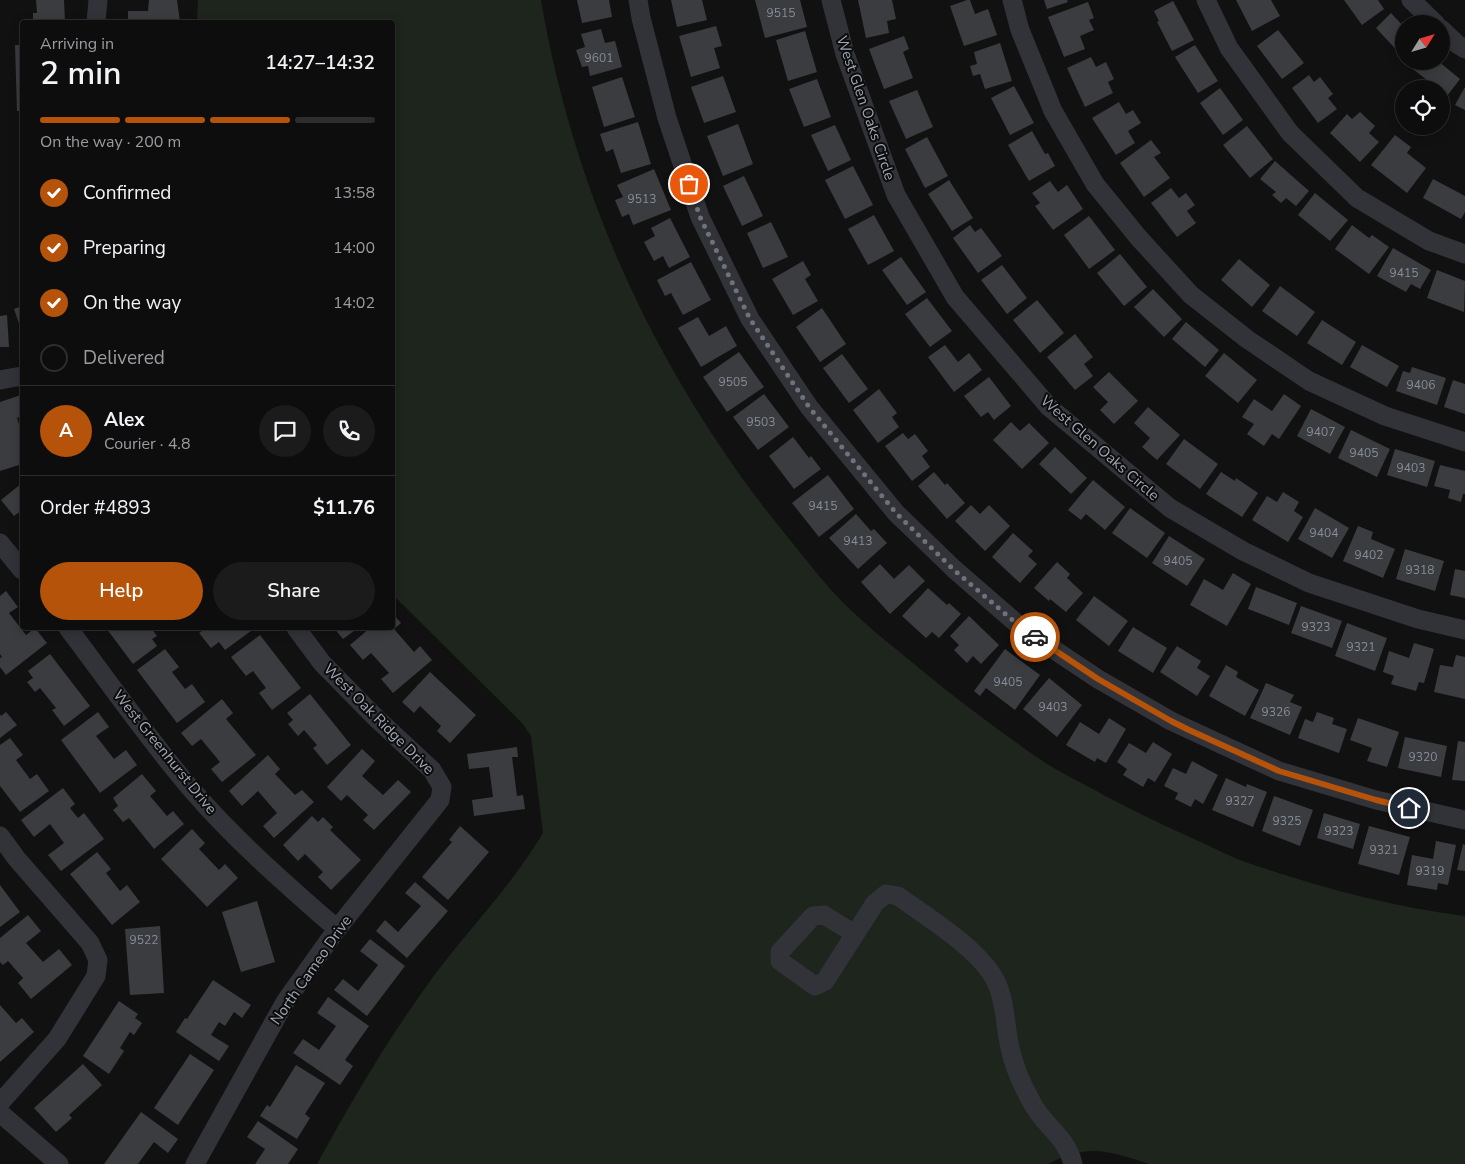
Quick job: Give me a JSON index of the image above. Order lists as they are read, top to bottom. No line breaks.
{"streets":{"street":["West Glen Oaks Circle","West Oak Ridge Drive","West Greenhurst Drive","North Cameo Drive"]},"crossings":[["West Oak Ridge Drive","North Cameo Drive"],["West Greenhurst Drive","North Cameo Drive"]],"house_numbers":["9515","9601","9513","9415","9505","9406","9503","9407","9405","9403","9415","9404","9413","9402","9405","9318","9323","9321","9405","9403","9326","9320","9327","9325","9323","9321","9319","9522"],"north":"top right","page":{"heading":["2 min","Arriving in","14:27–14:32"],"panel":["Alex","Courier · 4.8","Order #4893","$11.76"],"bar":"On the way · 200 m","list":[["Confirmed","13:58"],["Preparing","14:00"],["On the way","14:02"],"Delivered"],"round":"A","buttons":["Help","Share"]}}
